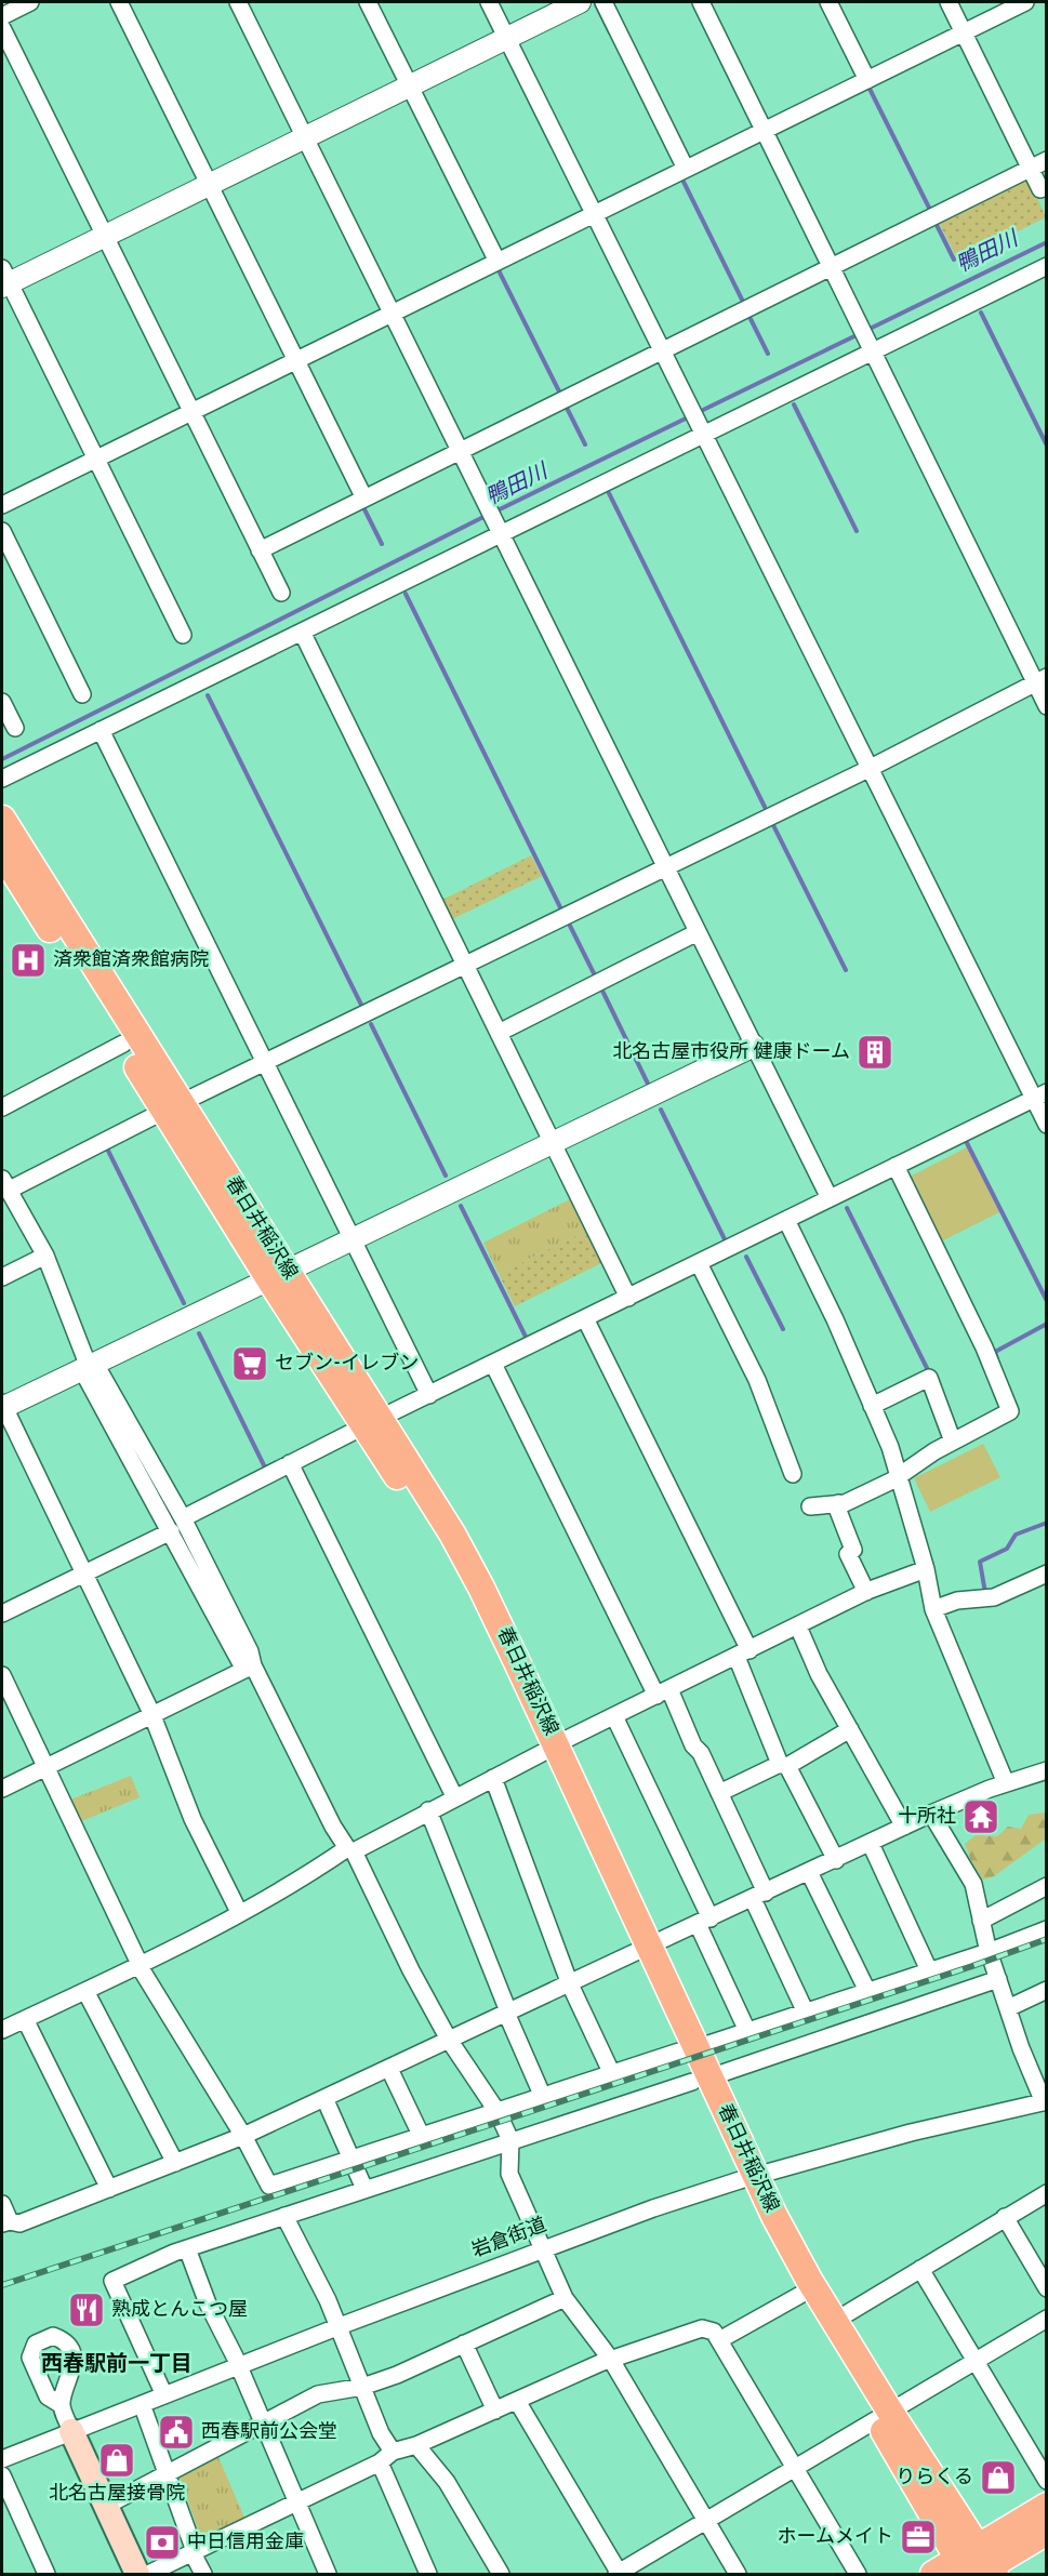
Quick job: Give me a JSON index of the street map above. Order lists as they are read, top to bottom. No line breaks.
{"streets":{"main road":["春日井稲沢線"],"street":["岩倉街道"]},"crossings":[["春日井稲沢線","岩倉街道"]],"districts":["西春駅前一丁目"],"water":["鴨田川"],"places":{"hospital":["済衆館済衆館病院"],"building":["北名古屋市役所 健康ドーム"],"supermarket":["セブン-イレブン"],"temple":["十所社"],"restaurant":["熟成とんこつ屋"],"public building":["西春駅前公会堂"],"shop":["北名古屋接骨院","りらくる"],"office":["ホームメイト"],"bank":["中日信用金庫"]}}
